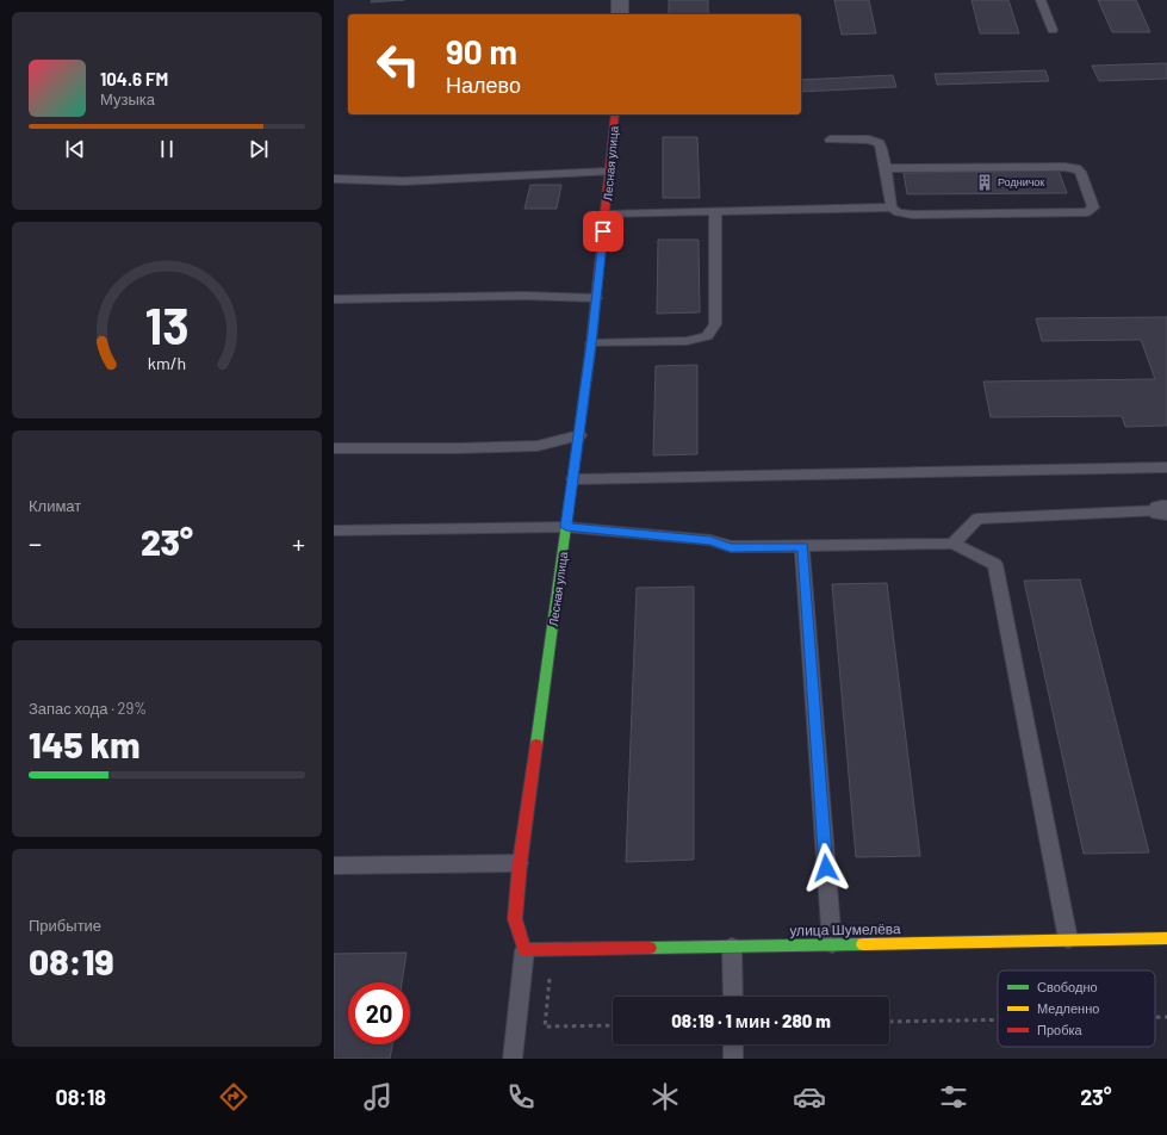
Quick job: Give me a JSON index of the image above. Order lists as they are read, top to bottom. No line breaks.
{"streets":{"street":["Лесная улица","улица Шумелёва"]},"crossings":[["Лесная улица","улица Шумелёва"]],"places":{"building":["Родничок"]},"legend":["Свободно","Медленно","Пробка"],"page":{"turn":["90 m","Налево"],"song":["104.6 FM","Музыка"],"tile":["Климат",["Запас хода · 29%","145 km"],["Прибытие","08:19"]],"heat":["−","23°","+"],"limit":"20","trip":"08:19 · 1 мин · 280 m","tabs":["08:18","23°"],"gauge":["13","km/h"]}}
